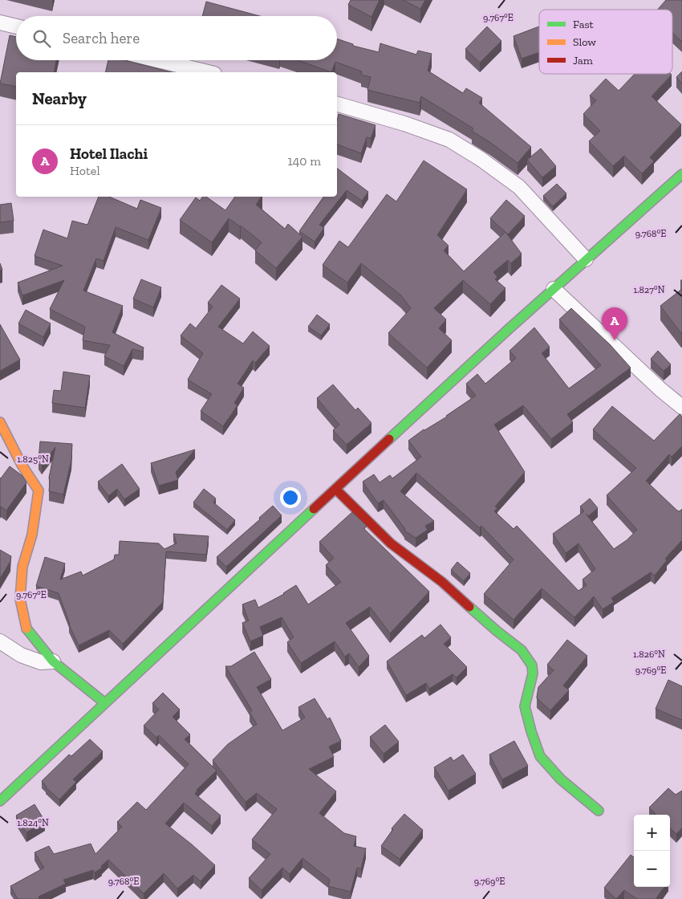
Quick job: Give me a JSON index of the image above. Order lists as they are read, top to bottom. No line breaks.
{"legend":["Fast","Slow","Jam"],"page":{"search":"Search here","heading":"Nearby","list":[{"mark":"A","name":"Hotel Ilachi","note":"Hotel","value":"140 m"}],"pins":"A","map_buttons":["+","−"]},"coordinates":["9.767°E","9.768°E","1.827°N","1.825°N","1.826°N","9.769°E","1.824°N"]}
